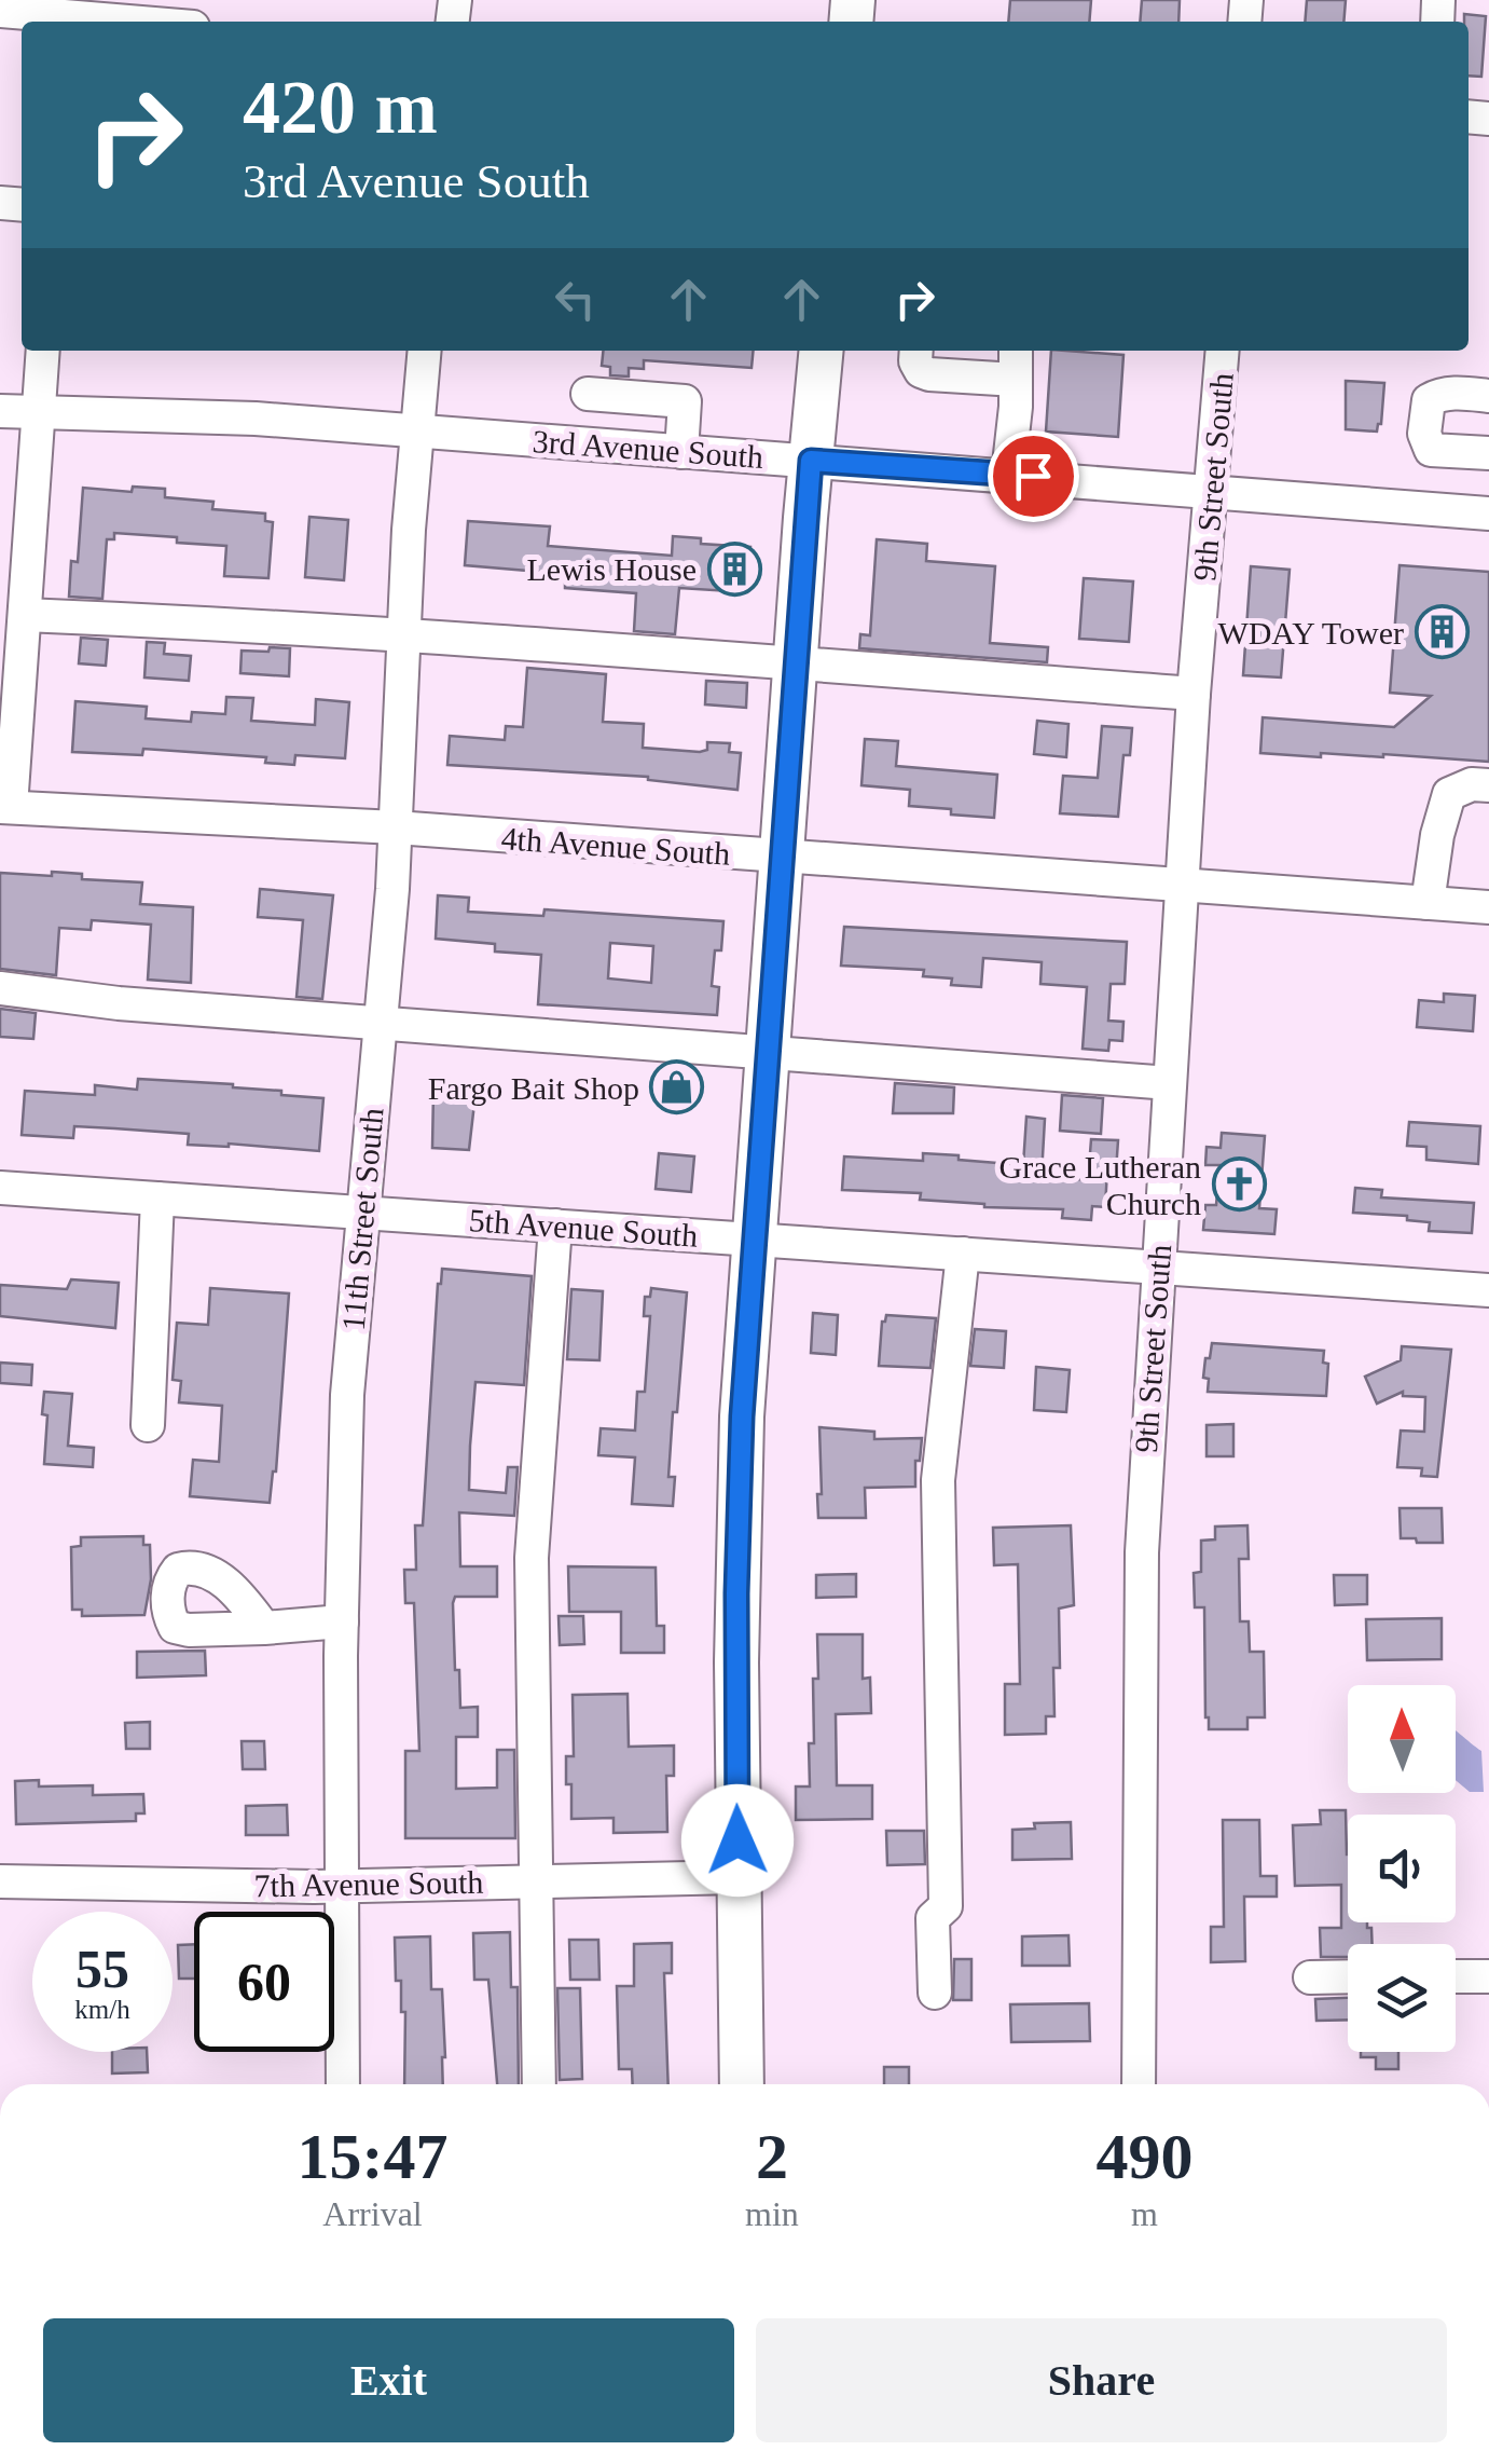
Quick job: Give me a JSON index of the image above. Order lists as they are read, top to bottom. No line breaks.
{"streets":{"street":["3rd Avenue South","9th Street South","4th Avenue South","11th Street South","5th Avenue South","7th Avenue South"]},"crossings":[["3rd Avenue South","9th Street South"],["3rd Avenue South","11th Street South"],["9th Street South","4th Avenue South"],["9th Street South","5th Avenue South"],["4th Avenue South","11th Street South"],["11th Street South","5th Avenue South"],["11th Street South","7th Avenue South"]],"places":{"building":["Lewis House","WDAY Tower"],"shop":["Fargo Bait Shop"],"church":["Grace Lutheran Church"]},"north":"top","page":{"turn":["420 m","3rd Avenue South"],"speed":"55 km/h","limit":"60","eta":["15:47","Arrival","2","min","490","m"],"buttons":["Exit","Share"]}}
